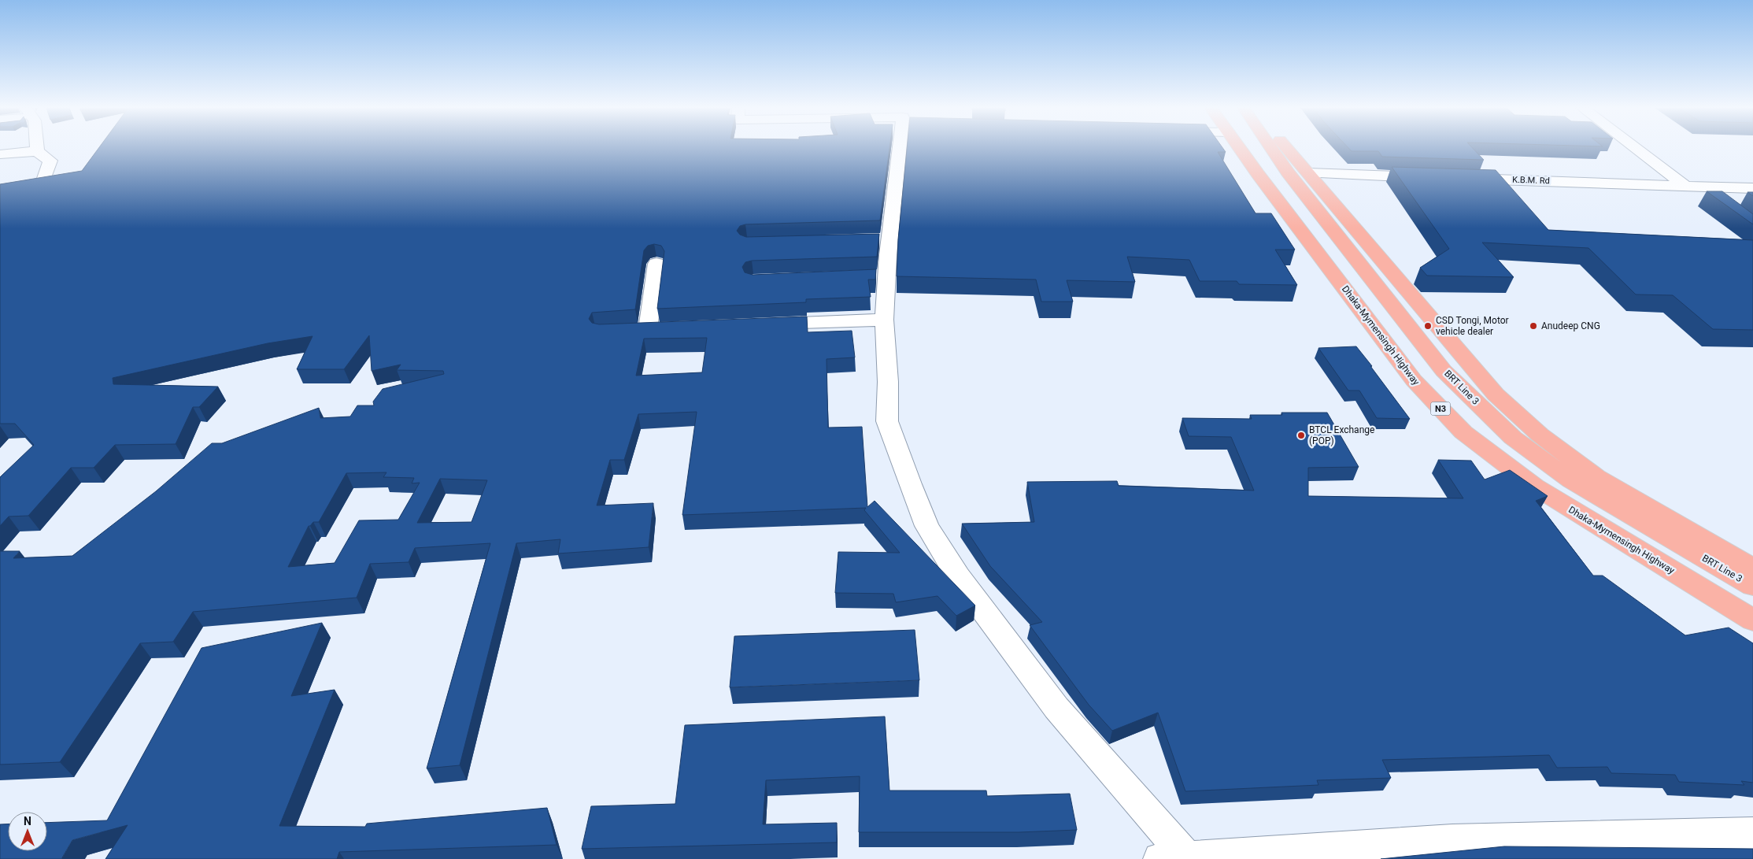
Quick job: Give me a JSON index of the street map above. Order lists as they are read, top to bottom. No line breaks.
{"streets":{"highway":["Dhaka-Mymensingh Highway","BRT Line 3","N3"],"street":["K.B.M. Rd"]},"places":["CSD Tongi, Motor vehicle dealer","Anudeep CNG","BTCL Exchange (POP)"],"north":"top"}
